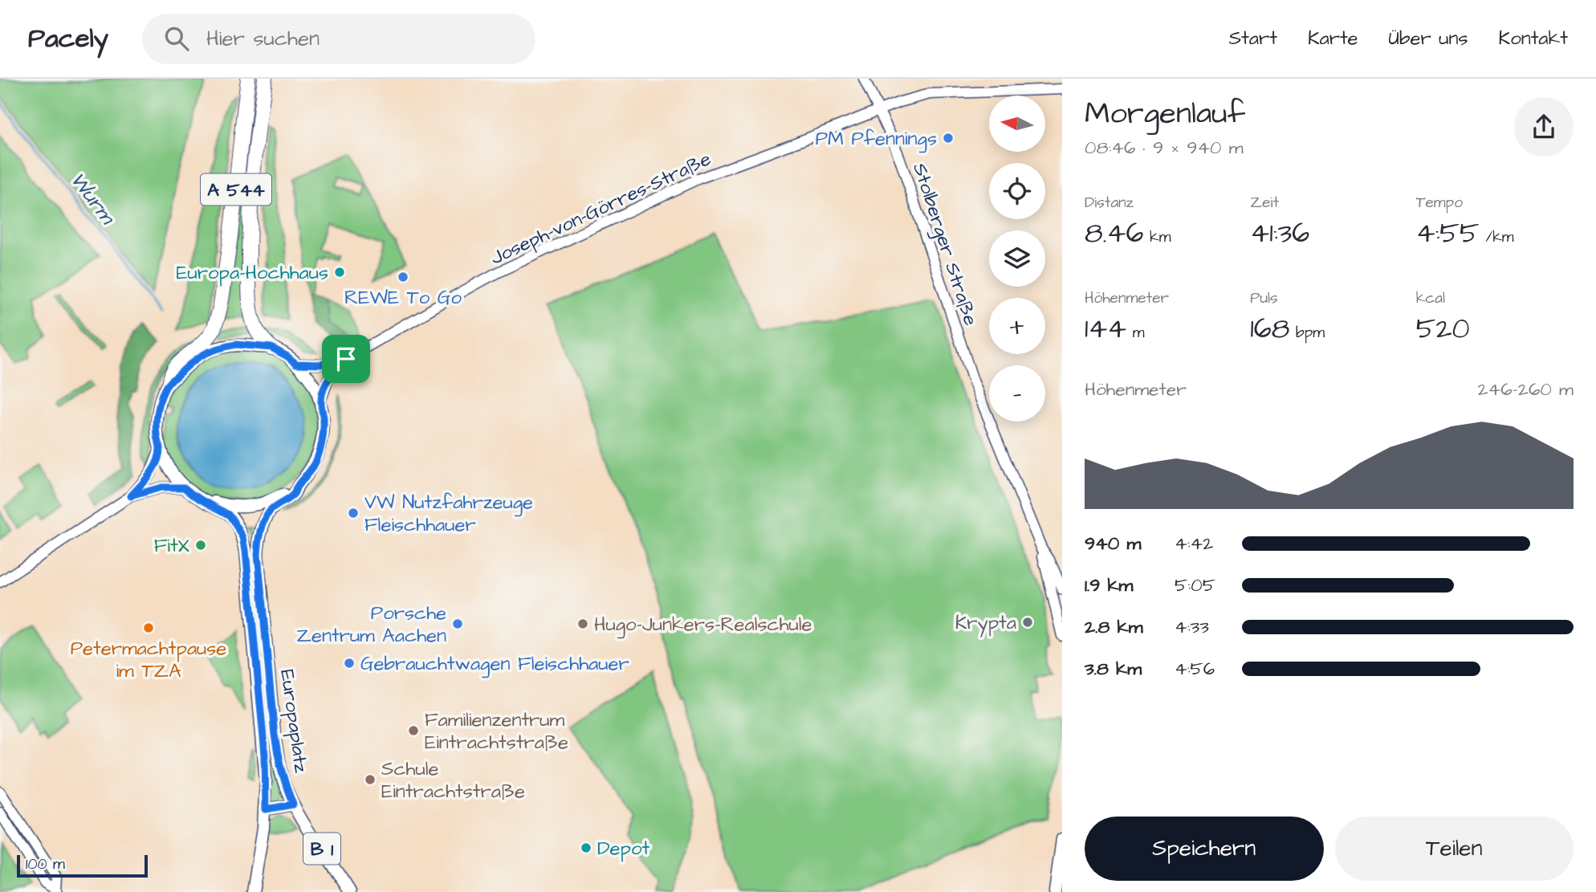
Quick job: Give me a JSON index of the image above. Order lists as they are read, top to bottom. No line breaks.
{"streets":{"highway":["A 544"],"main road":["Joseph-von-Görres-Straße","Stolberger Straße","Europaplatz","B 1"]},"crossings":[["A 544","Joseph-von-Görres-Straße"],["A 544","Europaplatz"],["Joseph-von-Görres-Straße","Stolberger Straße"],["Joseph-von-Görres-Straße","Europaplatz"],["Europaplatz","B 1"]],"water":["Wurm"],"places":["PM Pfennings","Europa-Hochhaus","REWE To Go","VW Nutzfahrzeuge Fleischhauer","FitX","Krypta","Porsche Zentrum Aachen","Hugo-Junkers-Realschule","Petermachtpause im TZA","Gebrauchtwagen Fleischhauer","Familienzentrum Eintrachtstraße","Schule Eintrachtstraße","Depot"],"scale_bar":"100 m","north":"left","page":{"header":"Pacely","search":"Hier suchen","nav":["Start","Karte","Über uns","Kontakt"],"heading":["Morgenlauf","08:46 · 9 × 940 m"],"map_buttons":["+","−"],"stats":[["Distanz","8.46 km"],["Zeit","41:36"],["Tempo","4:55 /km"],["Höhenmeter","144 m"],["Puls","168 bpm"],["kcal","520"]],"chart":["Höhenmeter","246–260 m"],"list":[{"name":"940 m","note":"4:42"},{"name":"1.9 km","note":"5:05"},{"name":"2.8 km","note":"4:33"},{"name":"3.8 km","note":"4:56"}],"buttons":["Speichern","Teilen"],"scale":"100 m"}}
